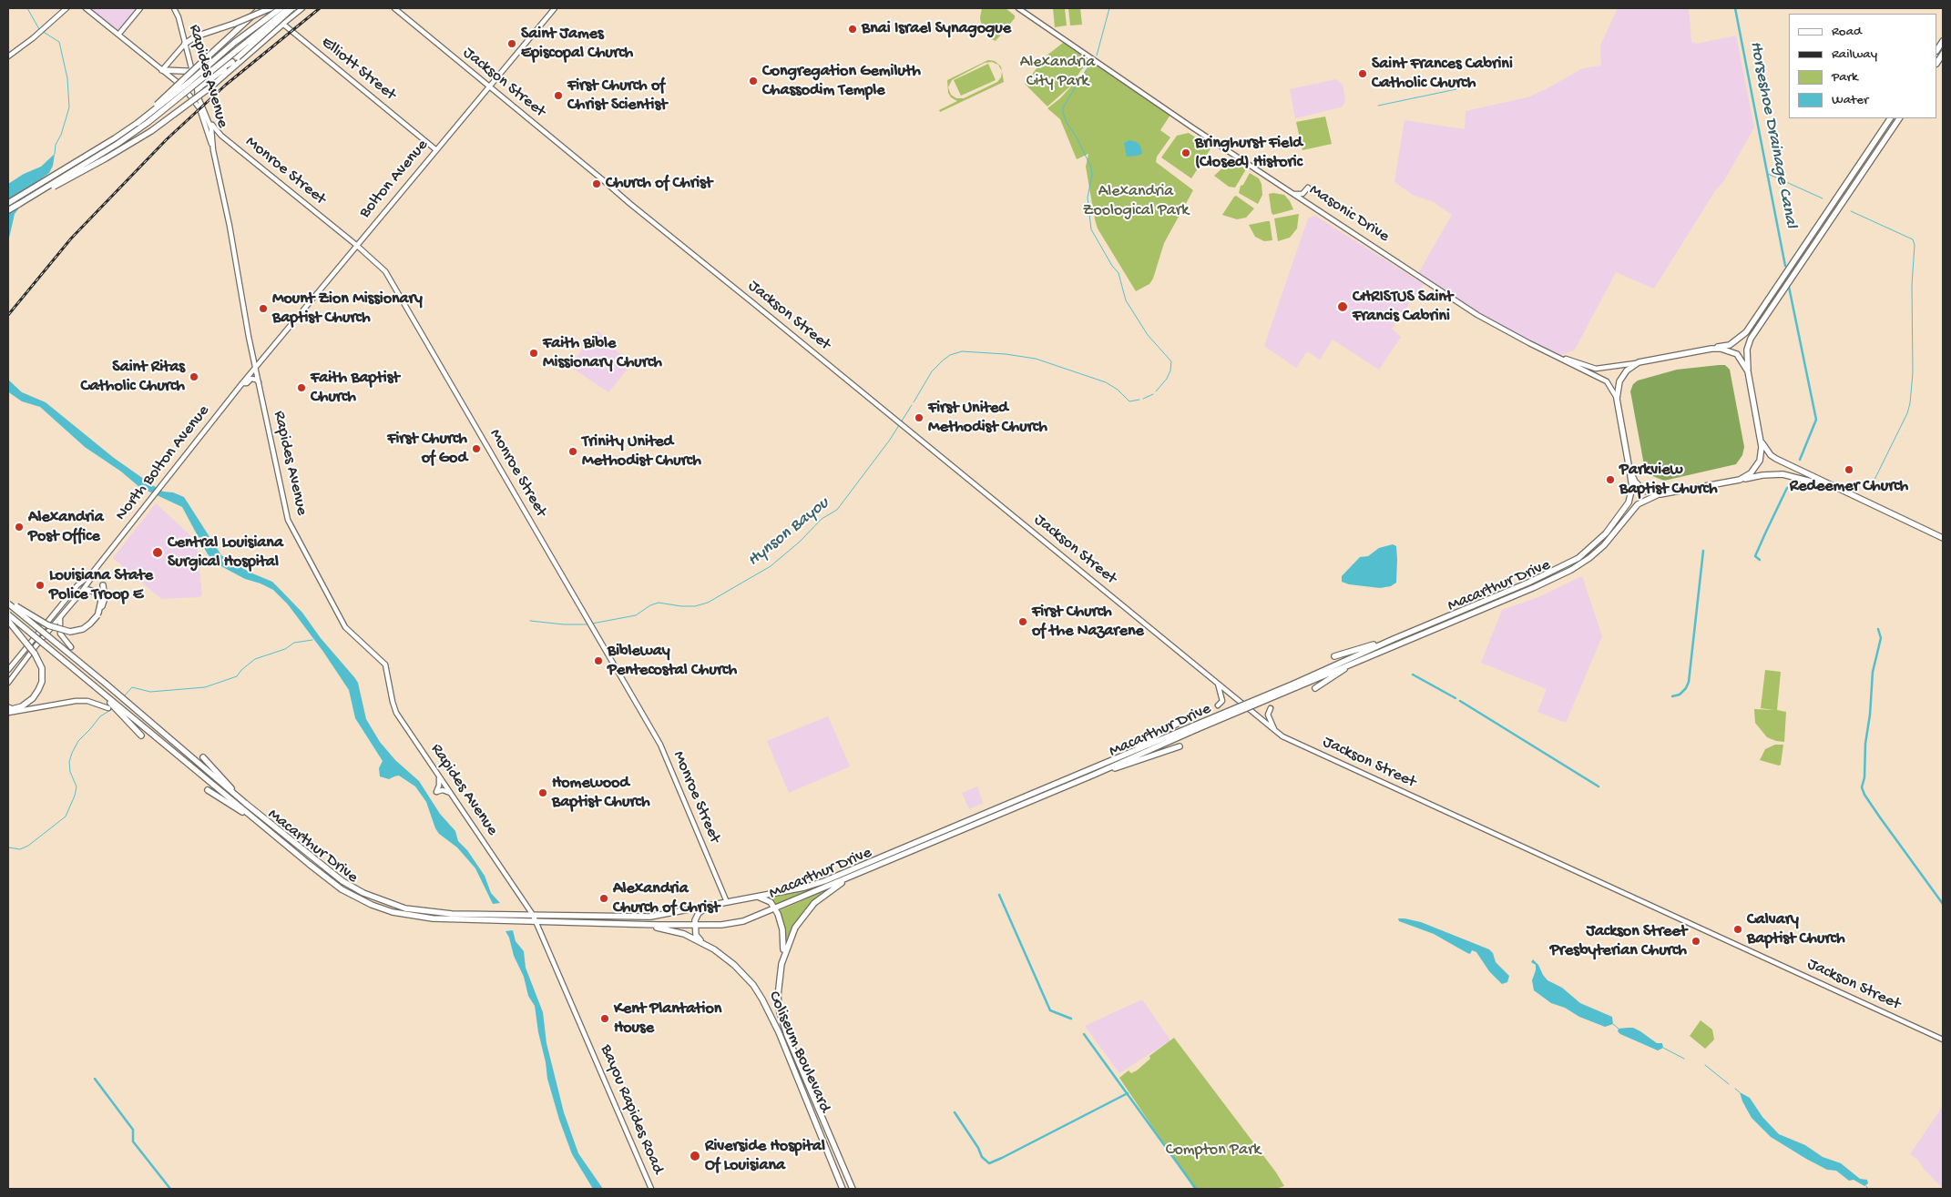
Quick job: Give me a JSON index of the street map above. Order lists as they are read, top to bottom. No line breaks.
{"streets":{"highway":["Macarthur Drive","Coliseum Boulevard"],"main road":["Elliott Street","Rapides Avenue","Jackson Street","Monroe Street","Bolton Avenue","Masonic Drive","North Bolton Avenue","Bayou Rapides Road"]},"crossings":[["Elliott Street","Bolton Avenue"],["Rapides Avenue","Monroe Street"],["Rapides Avenue","Bolton Avenue"],["Rapides Avenue","North Bolton Avenue"],["Rapides Avenue","Macarthur Drive"],["Rapides Avenue","Bayou Rapides Road"],["Jackson Street","Bolton Avenue"],["Monroe Street","Bolton Avenue"],["Monroe Street","Macarthur Drive"],["Bolton Avenue","North Bolton Avenue"],["Masonic Drive","Macarthur Drive"],["Macarthur Drive","Bayou Rapides Road"]],"water":["Horseshoe Drainage Canal","Hynson Bayou"],"parks":["Alexandria City Park","Alexandria Zoological Park","Compton Park"],"places":["Bnai Israel Synagogue","Saint James Episcopal Church","Saint Frances Cabrini Catholic Church","Congregation Gemiluth Chassodim Temple","First Church of Christ Scientist","Bringhurst Field (Closed) Historic","Church of Christ","CHRISTUS Saint Francis Cabrini","Mount Zion Missionary Baptist Church","Faith Bible Missionary Church","Saint Ritas Catholic Church","Faith Baptist Church","First United Methodist Church","First Church of God","Trinity United Methodist Church","Redeemer Church","Parkview Baptist Church","Alexandria Post Office","Central Louisiana Surgical Hospital","Louisiana State Police Troop E","First Church of the Nazarene","Bibleway Pentecostal Church","Homewood Baptist Church","Alexandria Church of Christ","Calvary Baptist Church","Jackson Street Presbyterian Church","Kent Plantation House","Riverside Hospital Of Louisiana"],"legend":["Road","Railway","Park","Water"]}
